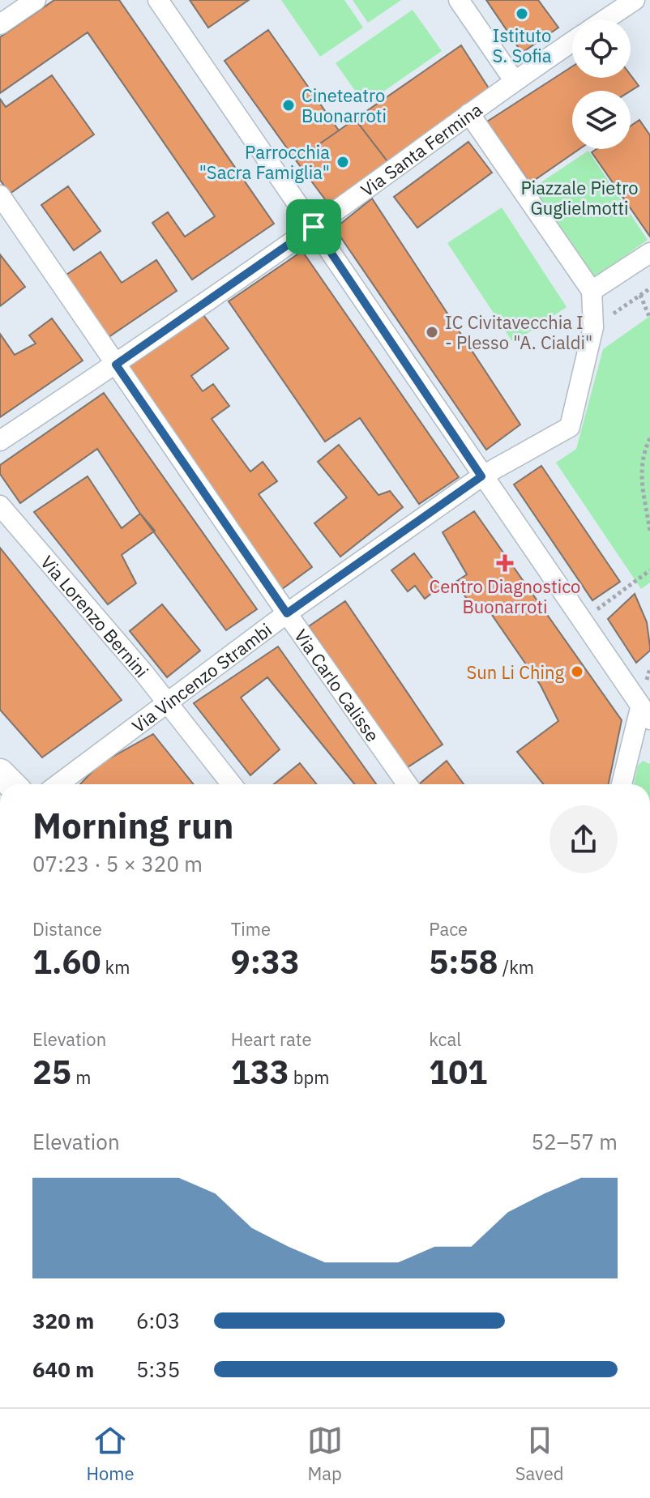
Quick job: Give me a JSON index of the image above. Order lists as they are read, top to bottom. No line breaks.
{"streets":{"street":["Via Santa Fermina","Via Lorenzo Bernini","Via Vincenzo Strambi","Via Carlo Calisse"]},"crossings":[["Via Santa Fermina","Via Carlo Calisse"],["Via Lorenzo Bernini","Via Vincenzo Strambi"],["Via Vincenzo Strambi","Via Carlo Calisse"]],"parks":["Piazzale Pietro Guglielmotti"],"places":{"other":["Istituto S. Sofia","Cineteatro Buonarroti","Parrocchia \"Sacra Famiglia\"","IC Civitavecchia I - Plesso \"A. Cialdi\"","Sun Li Ching"],"health":["Centro Diagnostico Buonarroti"]},"page":{"heading":["Morning run","07:23 · 5 × 320 m"],"stats":[["Distance","1.60 km"],["Time","9:33"],["Pace","5:58 /km"],["Elevation","25 m"],["Heart rate","133 bpm"],["kcal","101"]],"chart":["Elevation","52–57 m"],"list":[{"name":"320 m","note":"6:03"},{"name":"640 m","note":"5:35"}],"tabs":["Home","Map","Saved"]}}
